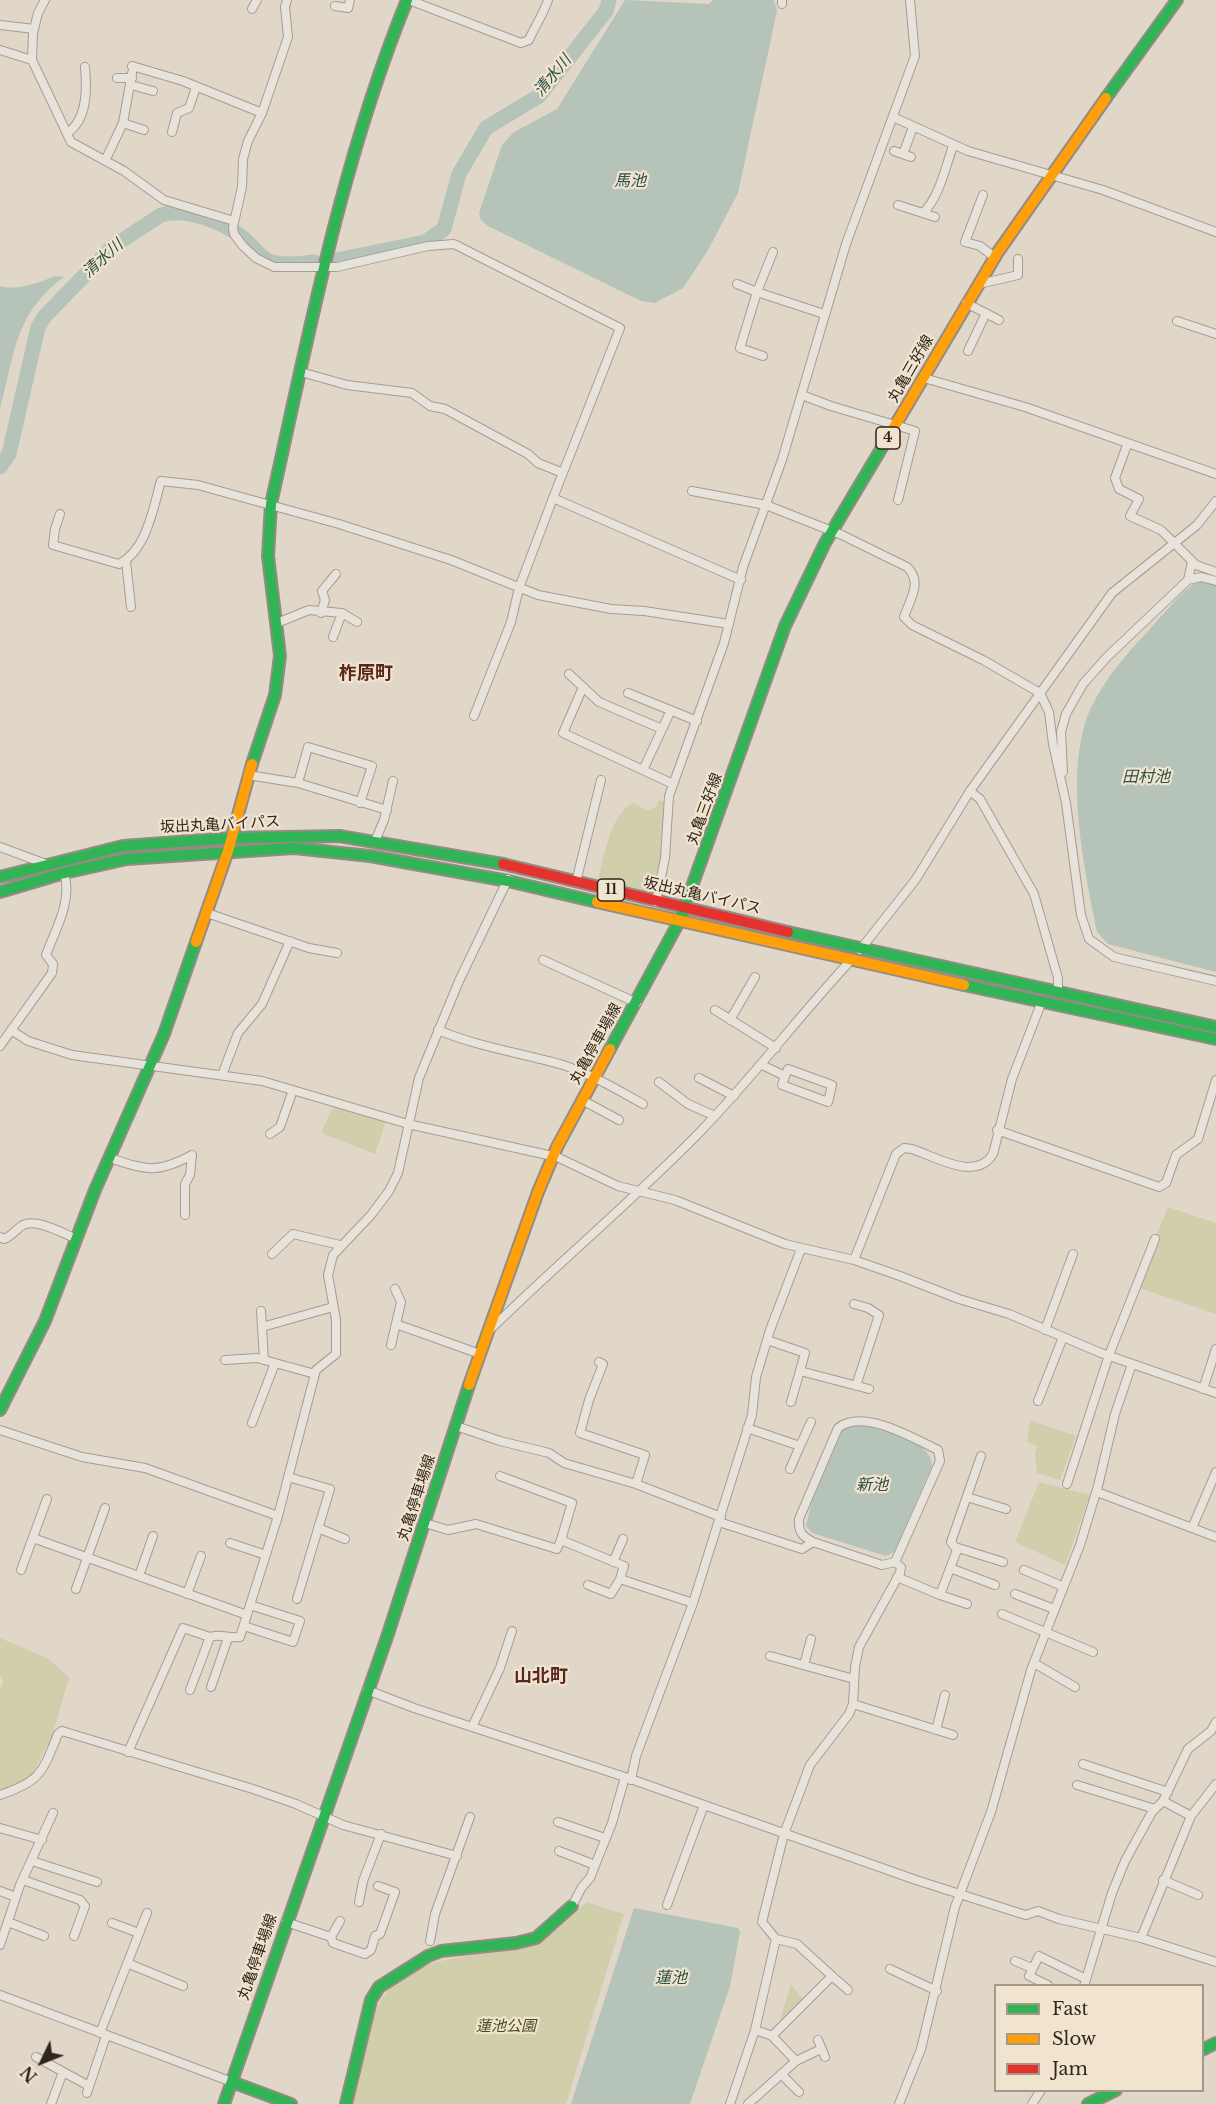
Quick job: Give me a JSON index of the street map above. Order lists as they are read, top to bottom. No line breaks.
{"streets":{"main road":["丸亀三好線","4","坂出丸亀バイパス","11","丸亀停車場線"]},"crossings":[["丸亀三好線","坂出丸亀バイパス"],["丸亀三好線","丸亀停車場線"],["坂出丸亀バイパス","丸亀停車場線"]],"districts":["柞原町","山北町"],"water":["清水川","馬池","田村池","新池","蓮池"],"parks":["蓮池公園"],"legend":["Fast","Slow","Jam"],"north":"bottom left"}
